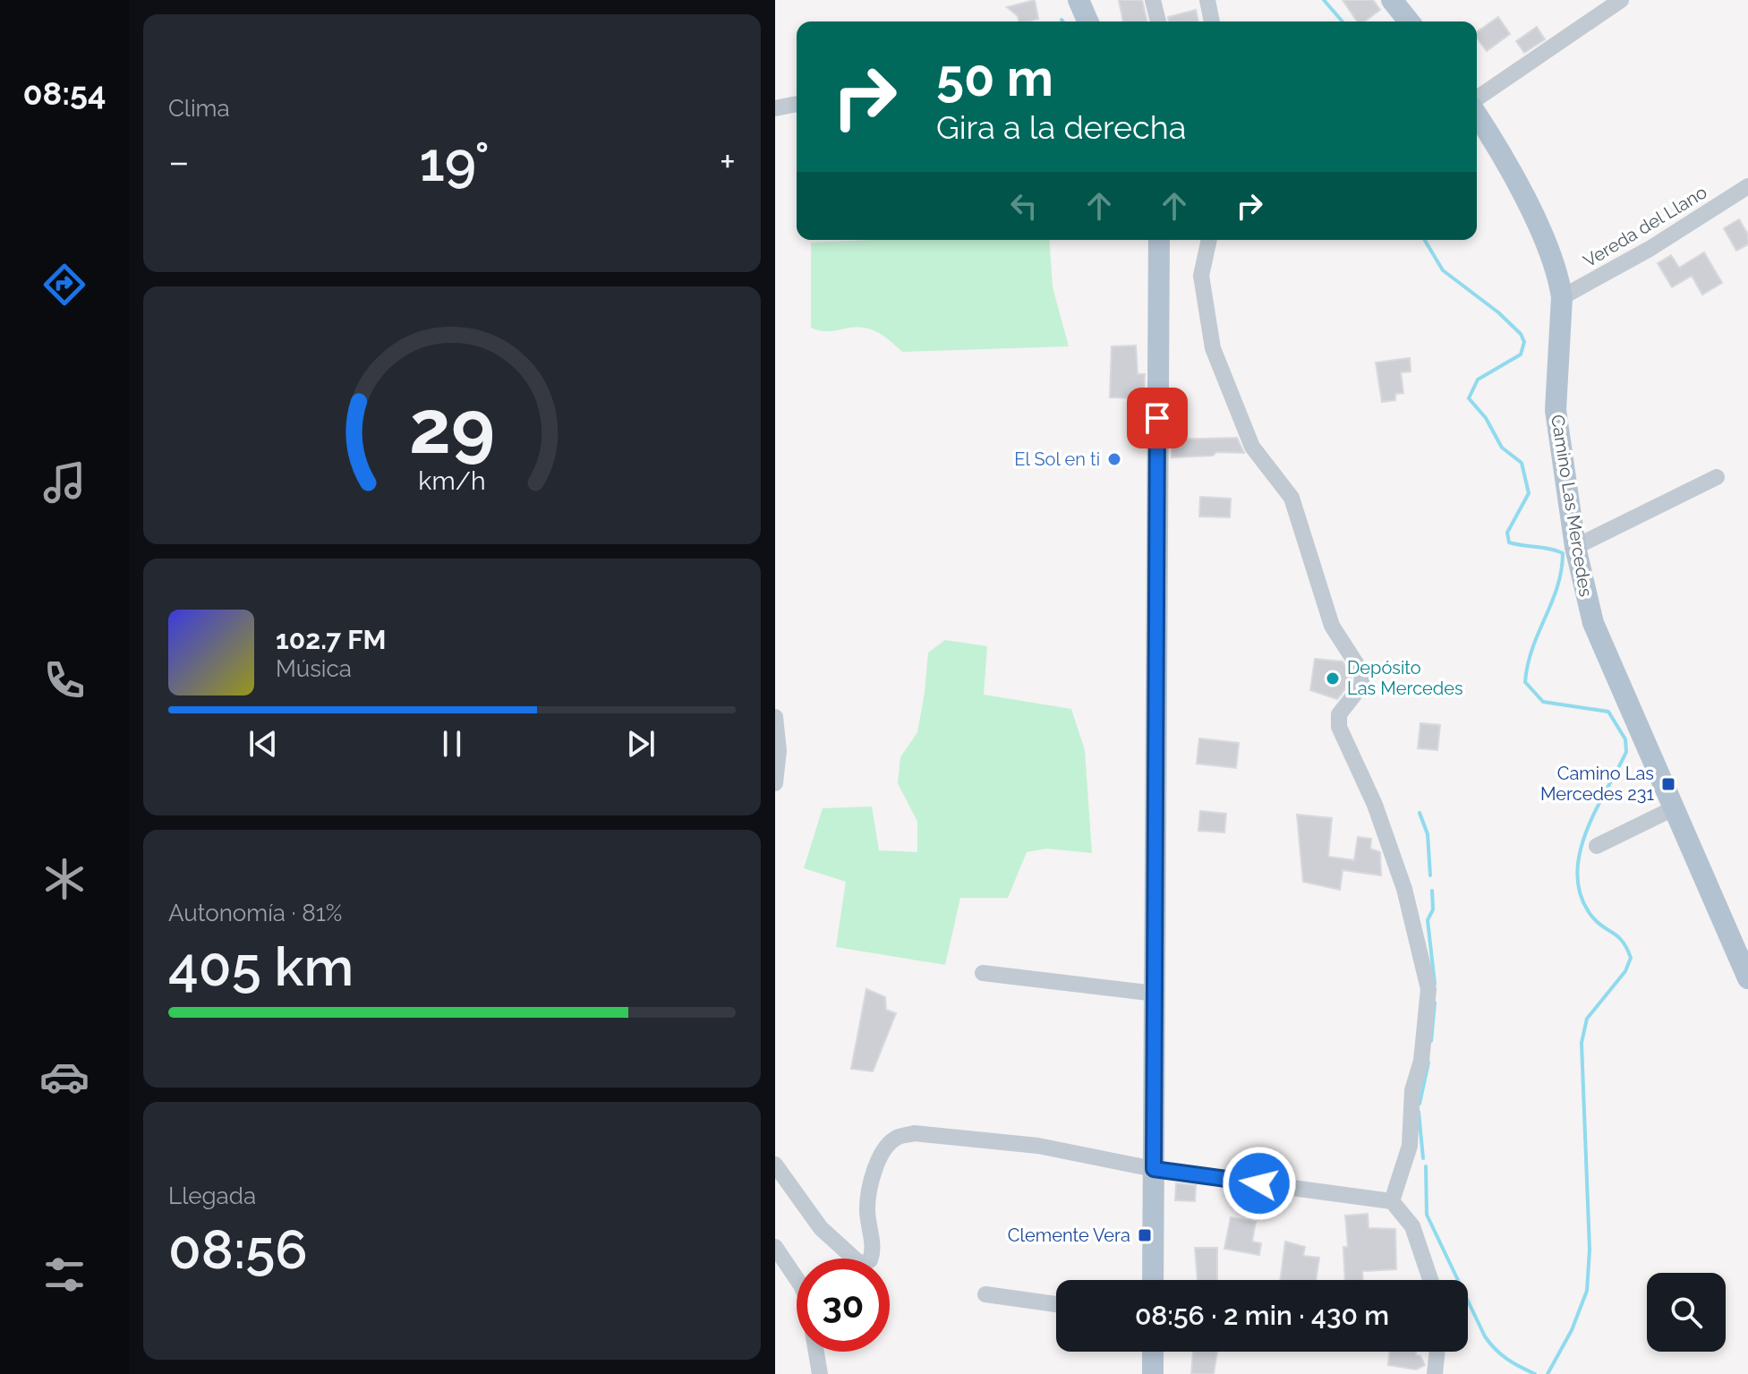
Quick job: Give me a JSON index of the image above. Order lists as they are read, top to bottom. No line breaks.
{"streets":{"main road":["Camino Las Mercedes"],"street":["Vereda del Llano"]},"crossings":[["Vereda del Llano","Camino Las Mercedes"]],"places":{"other":["El Sol en ti","Depósito Las Mercedes"],"transit":["Camino Las Mercedes 231","Clemente Vera"]},"page":{"tabs":"08:54","tile":["Clima",["Autonomía · 81%","405 km"],["Llegada","08:56"]],"turn":["50 m","Gira a la derecha"],"heat":["−","19°","+"],"song":["102.7 FM","Música"],"limit":"30","trip":"08:56 · 2 min · 430 m","gauge":["29","km/h"]}}
